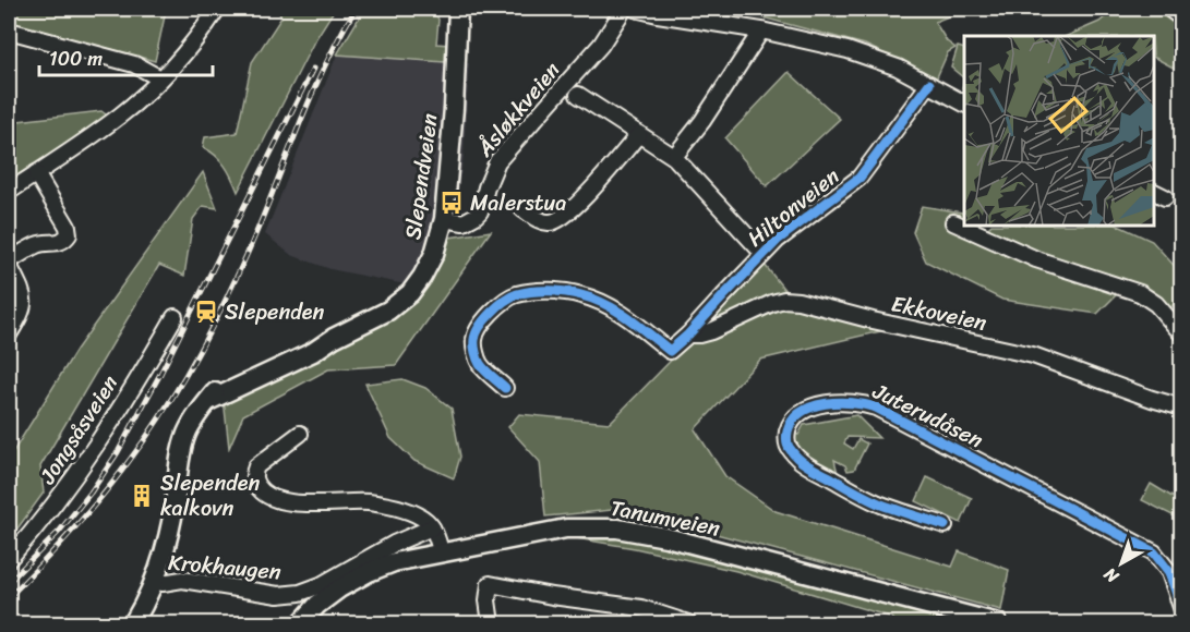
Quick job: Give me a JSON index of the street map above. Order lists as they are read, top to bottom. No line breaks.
{"streets":{"main road":["Slependveien","Tanumveien"],"street":["Åsløkkveien","Hiltonveien","Ekkoveien","Juterudåsen","Jongsåsveien","Krokhaugen"]},"crossings":[["Åsløkkveien","Slependveien"],["Slependveien","Krokhaugen"],["Hiltonveien","Ekkoveien"]],"places":{"bus stop":["Malerstua"],"station":["Slependen"],"building":["Slependen kalkovn"]},"scale_bar":"100 m","north":"bottom left"}
